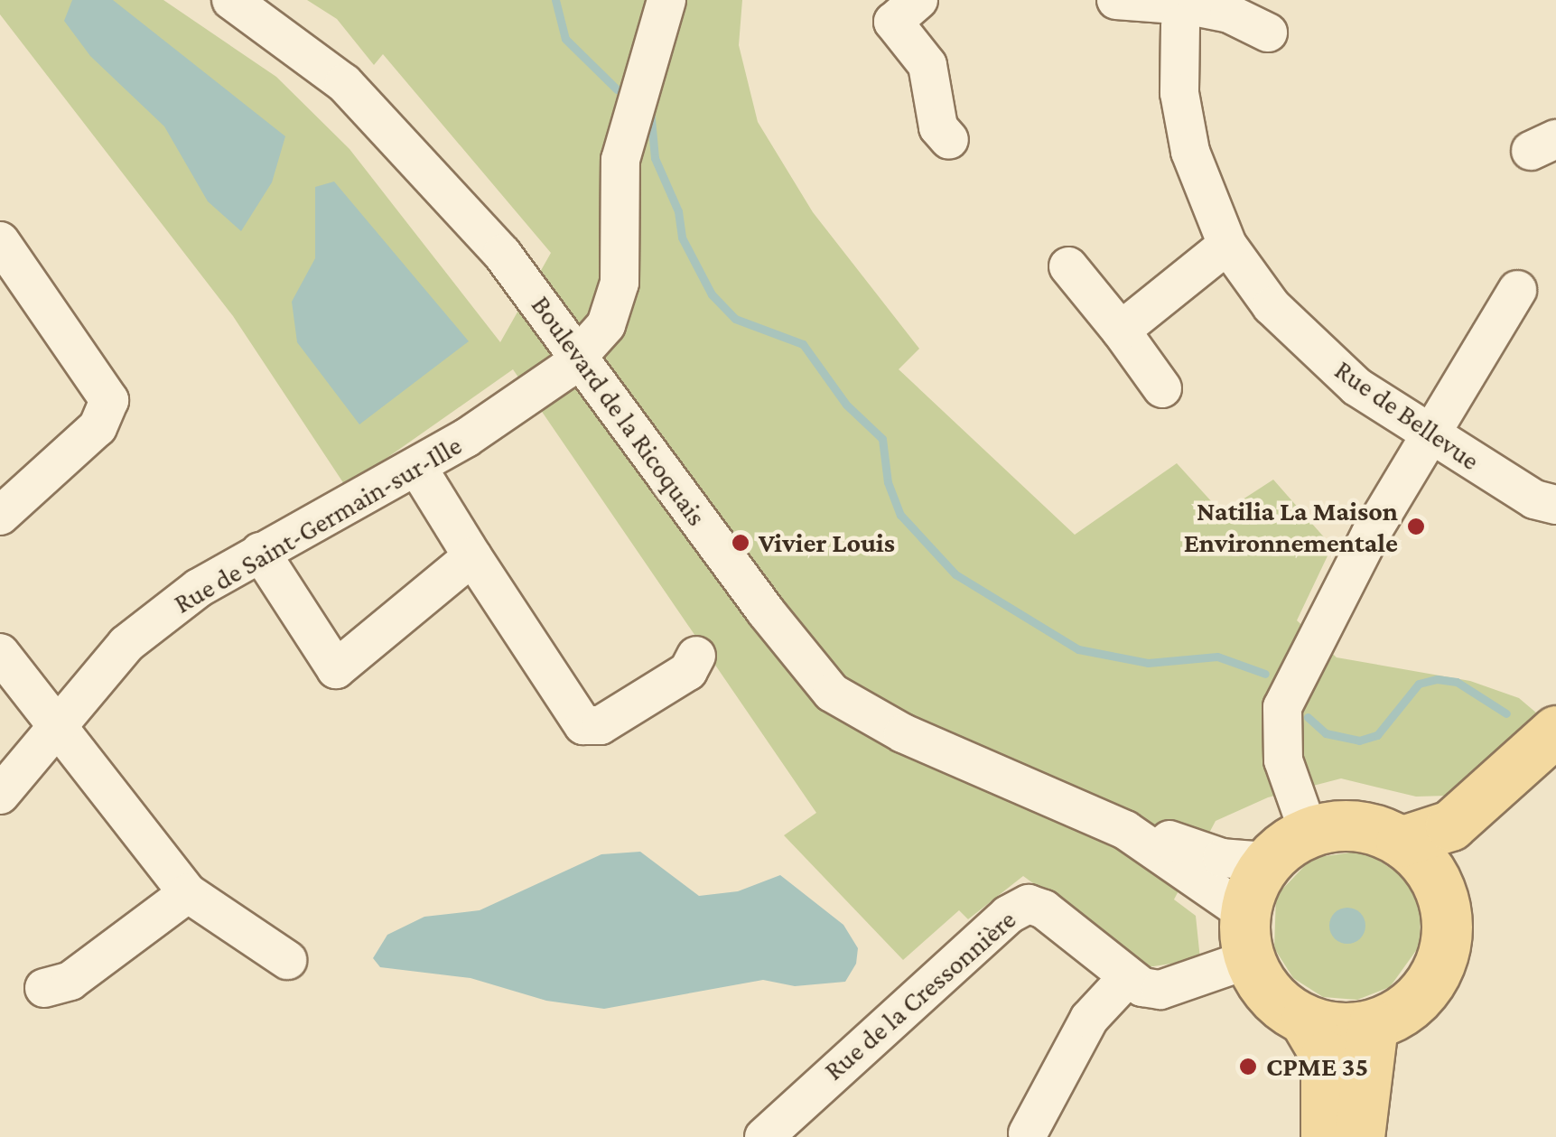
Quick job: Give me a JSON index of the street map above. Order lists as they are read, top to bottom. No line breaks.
{"streets":{"street":["Boulevard de la Ricoquais","Rue de Bellevue","Rue de Saint-Germain-sur-Ille","Rue de la Cressonnière"]},"crossings":[["Boulevard de la Ricoquais","Rue de Saint-Germain-sur-Ille"],["Boulevard de la Ricoquais","Rue de la Cressonnière"]],"places":["Natilia La Maison Environnementale","Vivier Louis","CPME 35"]}
